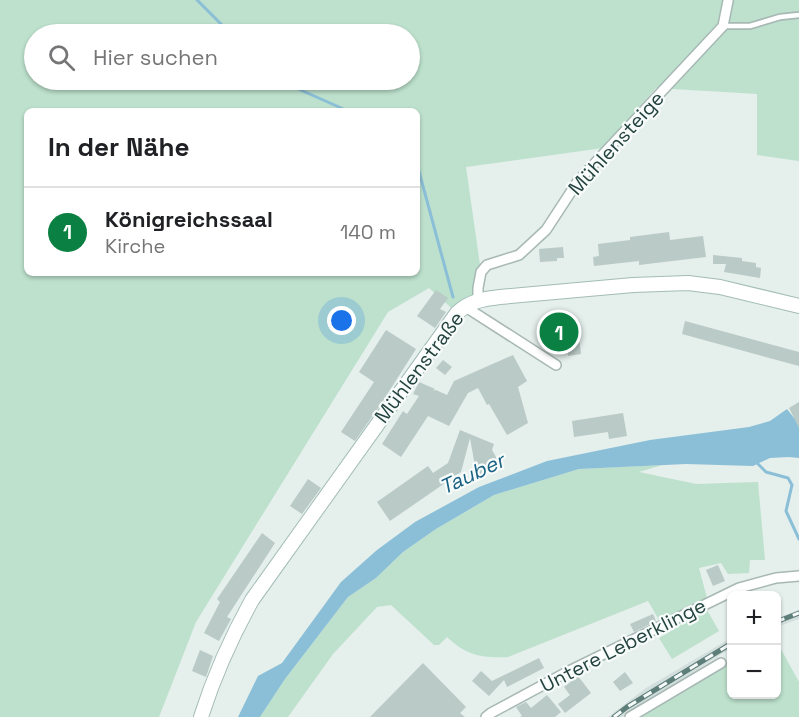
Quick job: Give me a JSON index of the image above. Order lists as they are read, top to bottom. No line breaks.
{"streets":{"main road":["Mühlenstraße"],"street":["Mühlensteige","Untere Leberklinge"]},"crossings":[["Mühlensteige","Mühlenstraße"]],"water":["Tauber"],"page":{"search":"Hier suchen","heading":"In der Nähe","list":[{"mark":"1","name":"Königreichssaal","note":"Kirche","value":"140 m"}],"pins":"1","map_buttons":["+","−"]}}
